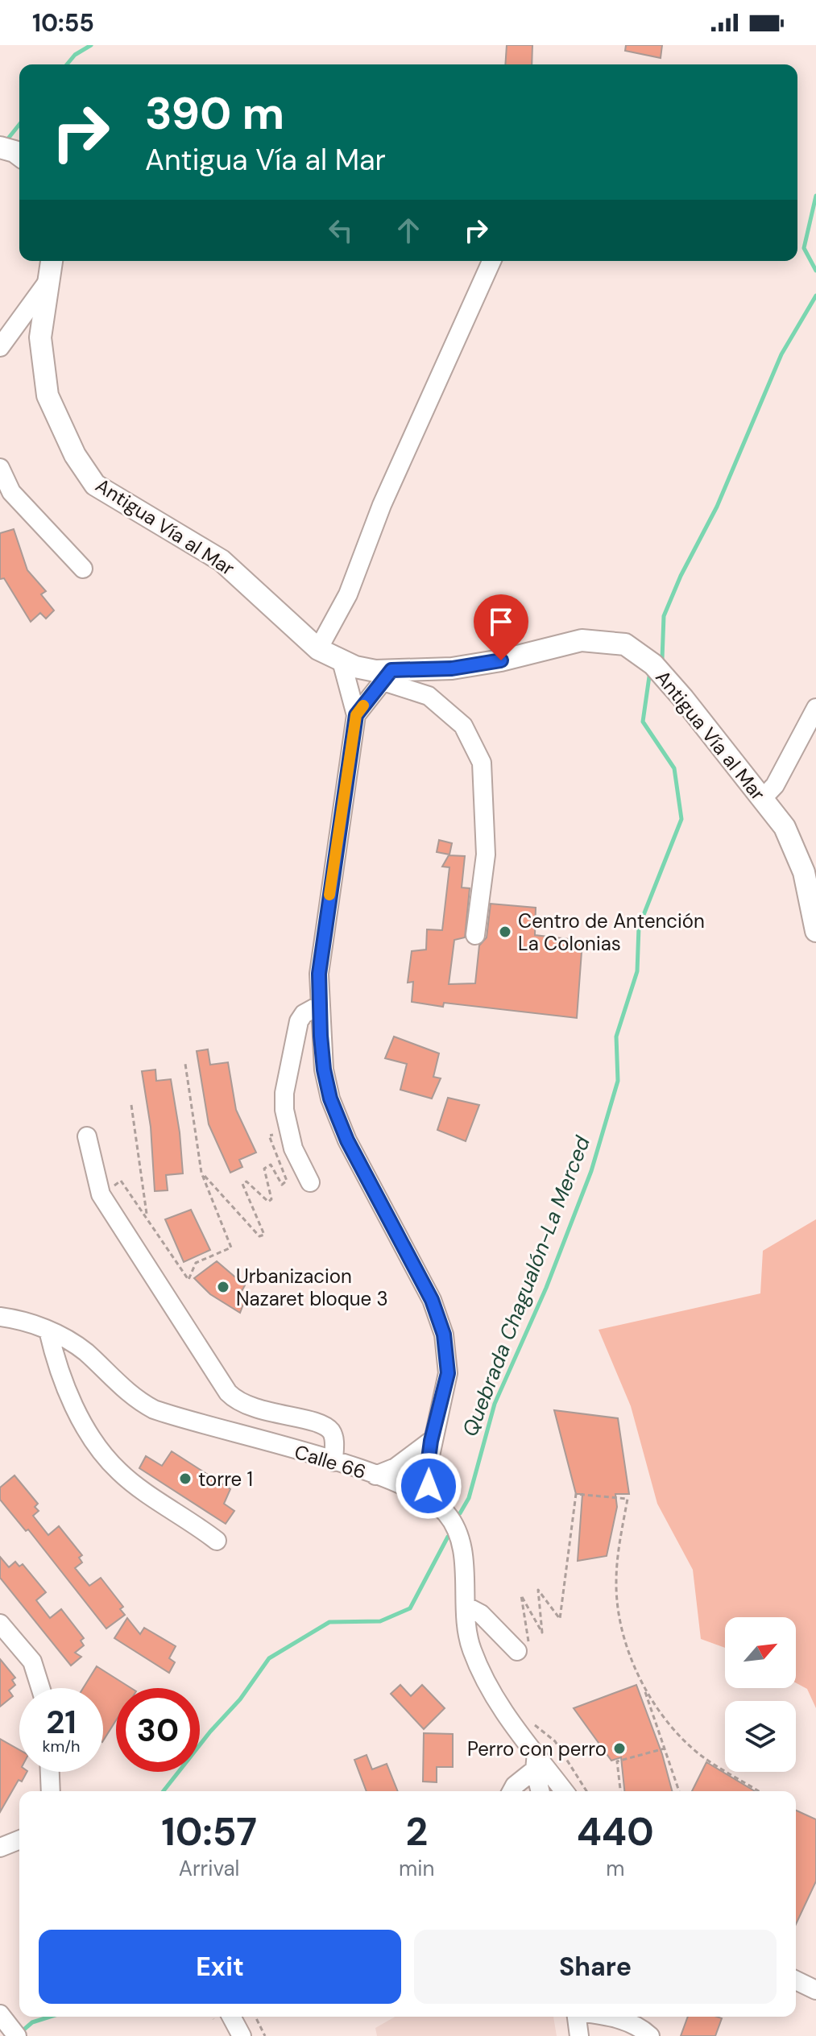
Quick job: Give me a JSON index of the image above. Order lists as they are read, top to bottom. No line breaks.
{"streets":{"main road":["Antigua Vía al Mar"],"street":["Calle 66"]},"water":["Quebrada Chagualón-La Merced"],"places":["Centro de Antención La Colonias","Urbanizacion Nazaret bloque 3","torre 1","Perro con perro"],"north":"top right","page":{"status":"10:55","turn":["390 m","Antigua Vía al Mar"],"speed":"21 km/h","limit":"30","eta":["10:57","Arrival","2","min","440","m"],"buttons":["Exit","Share"]}}
